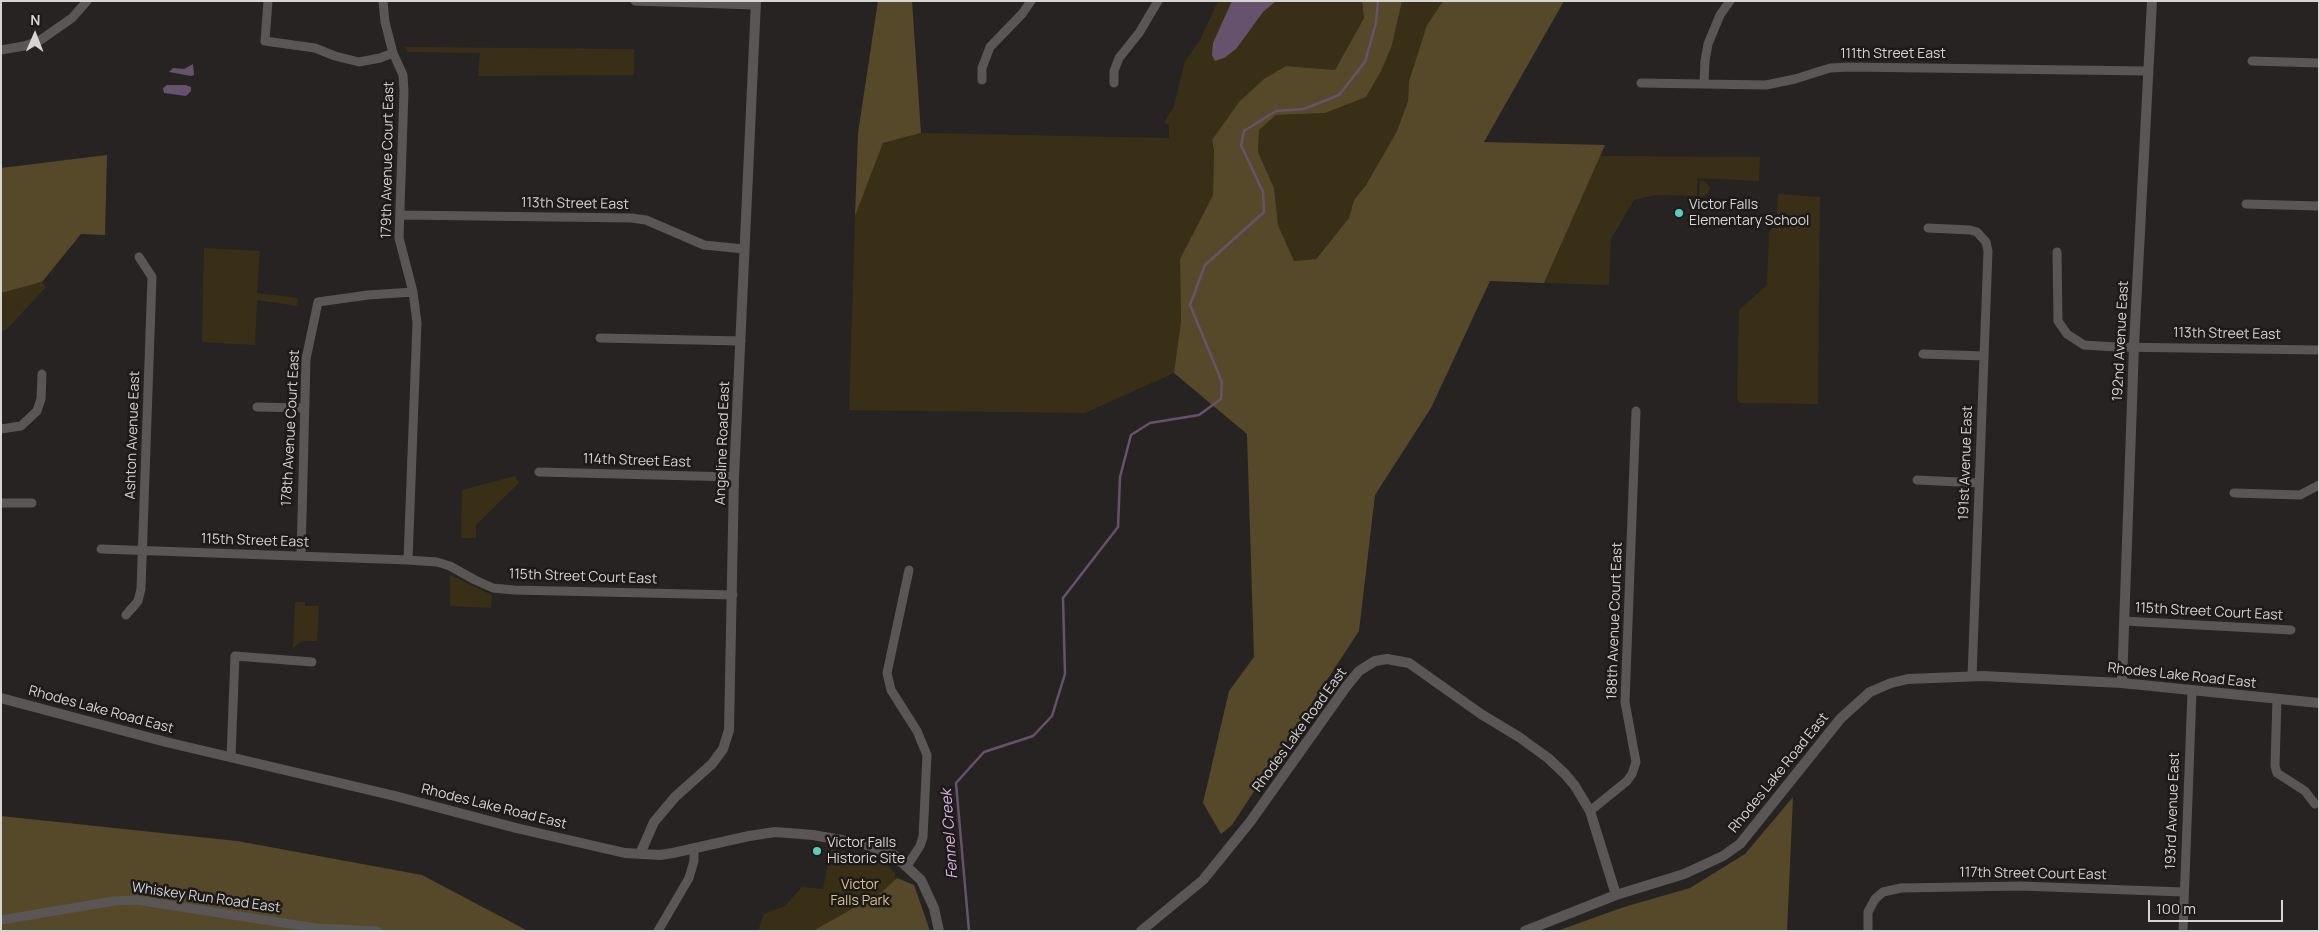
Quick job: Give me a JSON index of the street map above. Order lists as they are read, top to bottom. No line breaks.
{"streets":{"street":["111th Street East","179th Avenue Court East","113th Street East","192nd Avenue East","178th Avenue Court East","Ashton Avenue East","Angeline Road East","114th Street East","191st Avenue East","115th Street East","115th Street Court East","188th Avenue Court East","Rhodes Lake Road East","193rd Avenue East","117th Street Court East","Whiskey Run Road East"]},"crossings":[["111th Street East","192nd Avenue East"],["179th Avenue Court East","113th Street East"],["179th Avenue Court East","178th Avenue Court East"],["179th Avenue Court East","115th Street East"],["179th Avenue Court East","115th Street Court East"],["113th Street East","192nd Avenue East"],["113th Street East","Angeline Road East"],["192nd Avenue East","115th Street Court East"],["192nd Avenue East","Rhodes Lake Road East"],["178th Avenue Court East","115th Street East"],["Ashton Avenue East","115th Street East"],["Angeline Road East","114th Street East"],["Angeline Road East","115th Street Court East"],["Angeline Road East","Rhodes Lake Road East"],["191st Avenue East","Rhodes Lake Road East"],["115th Street East","115th Street Court East"],["188th Avenue Court East","Rhodes Lake Road East"],["Rhodes Lake Road East","193rd Avenue East"],["193rd Avenue East","117th Street Court East"]],"water":["Fennel Creek"],"parks":["Victor Falls Park"],"places":["Victor Falls Elementary School","Victor Falls Historic Site"],"scale_bar":"100 m","north":"top"}
